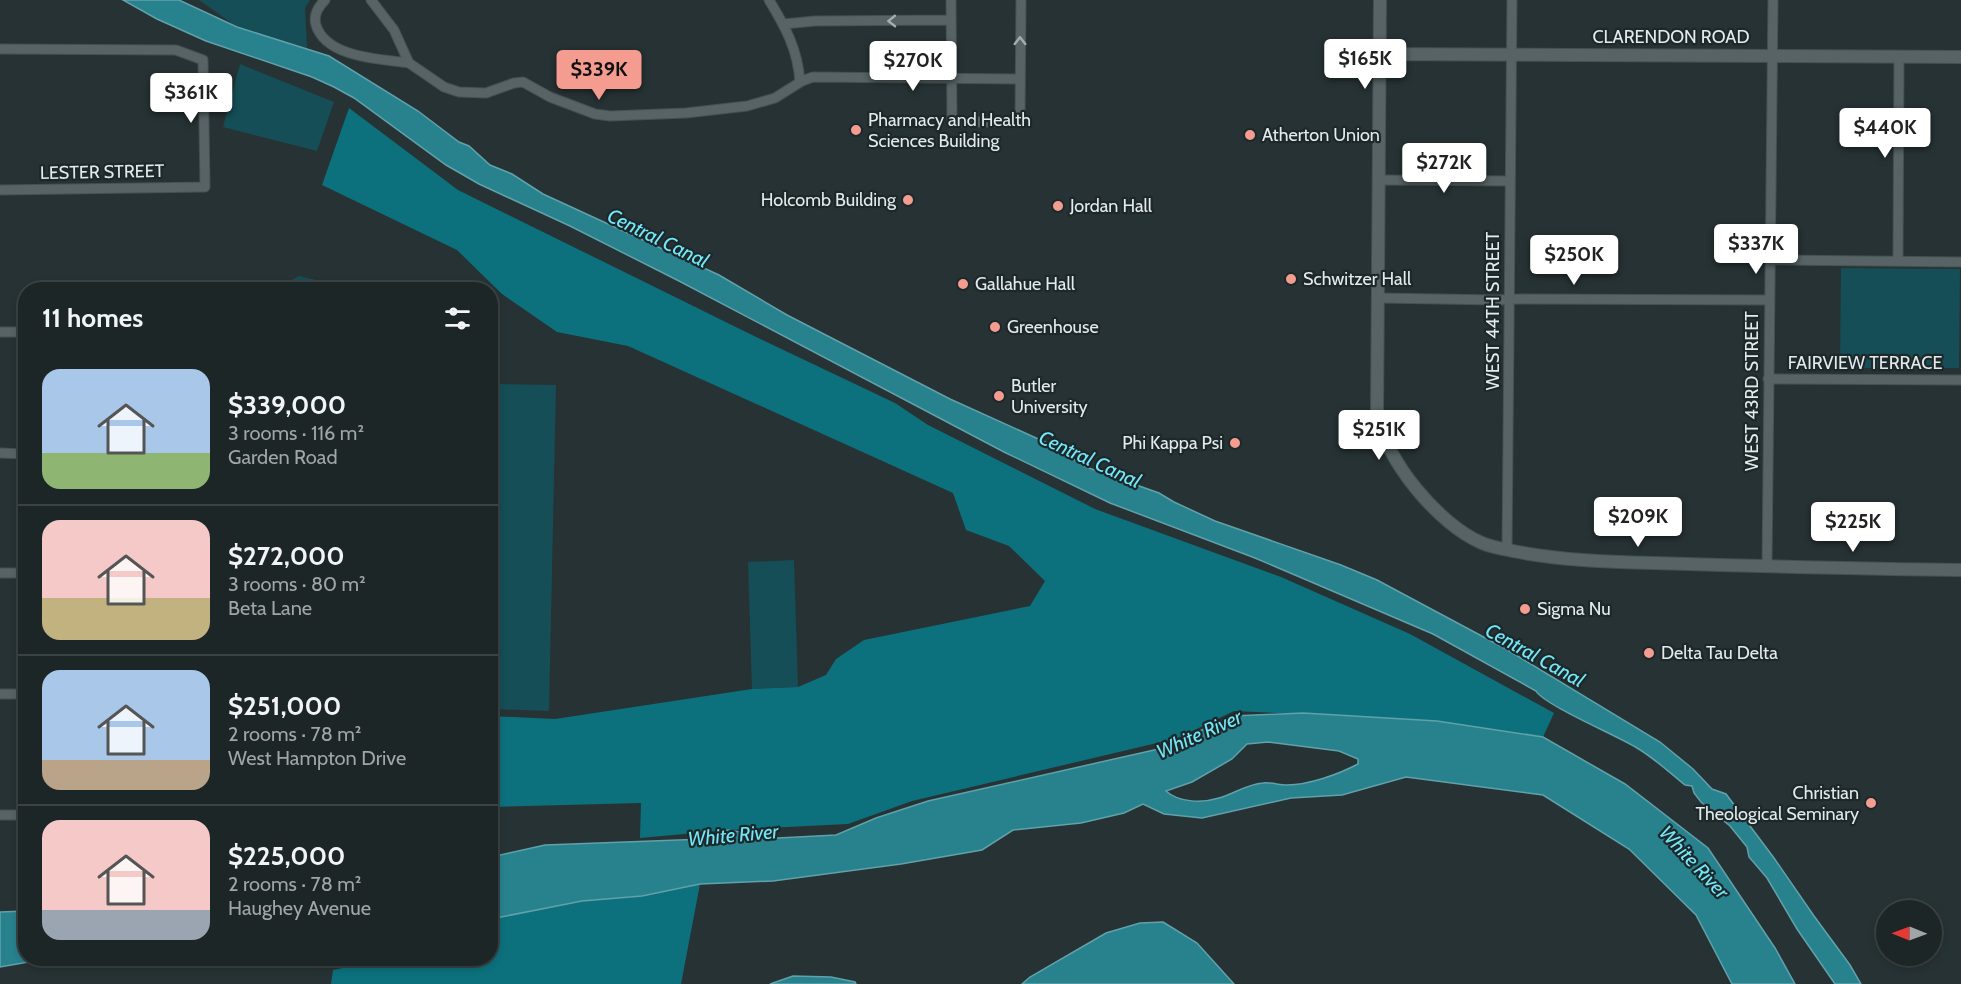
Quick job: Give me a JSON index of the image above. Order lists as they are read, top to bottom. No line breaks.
{"streets":{"street":["CLARENDON ROAD","LESTER STREET","WEST 44TH STREET","FAIRVIEW TERRACE","WEST 43RD STREET"]},"crossings":[["CLARENDON ROAD","WEST 44TH STREET"],["CLARENDON ROAD","WEST 43RD STREET"],["FAIRVIEW TERRACE","WEST 43RD STREET"]],"water":["Central Canal","White River"],"places":["Pharmacy and Health Sciences Building","Atherton Union","Holcomb Building","Jordan Hall","Schwitzer Hall","Gallahue Hall","Greenhouse","Butler University","Phi Kappa Psi","Sigma Nu","Delta Tau Delta","Christian Theological Seminary"],"north":"left","page":{"price":["$165K","$270K","$339K","$361K","$440K","$272K","$337K","$250K","$251K","$209K","$225K"],"heading":"11 homes","list":[{"name":"$339,000","note":"3 rooms · 116 m² · Garden Road"},{"name":"$272,000","note":"3 rooms · 80 m² · Beta Lane"},{"name":"$251,000","note":"2 rooms · 78 m² · West Hampton Drive"},{"name":"$225,000","note":"2 rooms · 78 m² · Haughey Avenue"}]}}
